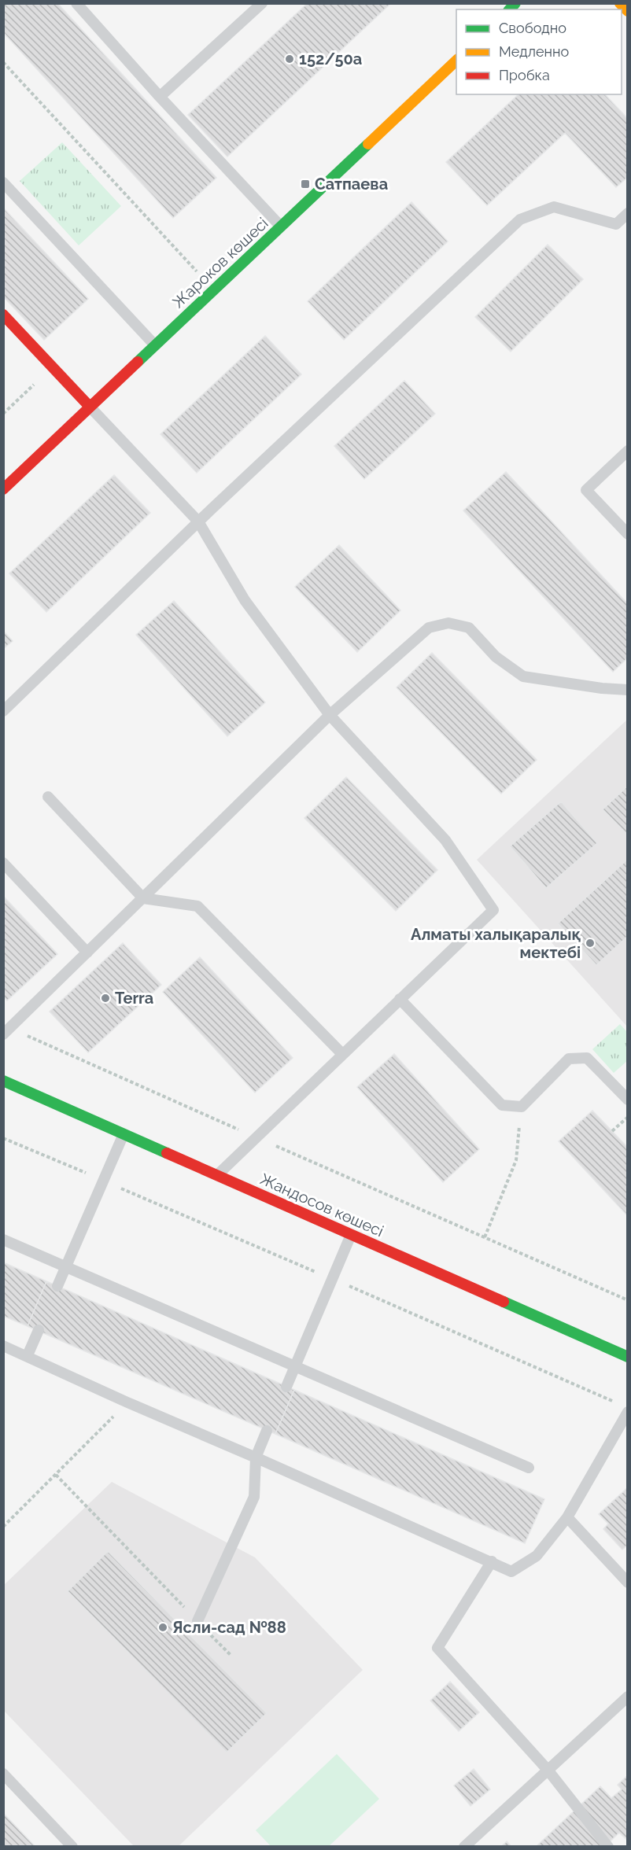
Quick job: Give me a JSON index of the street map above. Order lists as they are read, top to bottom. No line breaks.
{"streets":{"main road":["Жароков көшесі","Жандосов көшесі"]},"places":{"other":["152/50a","Алматы халықаралық мектебі","Terra","Ясли-сад №88"],"transit":["Сатпаева"]},"legend":["Свободно","Медленно","Пробка"]}
